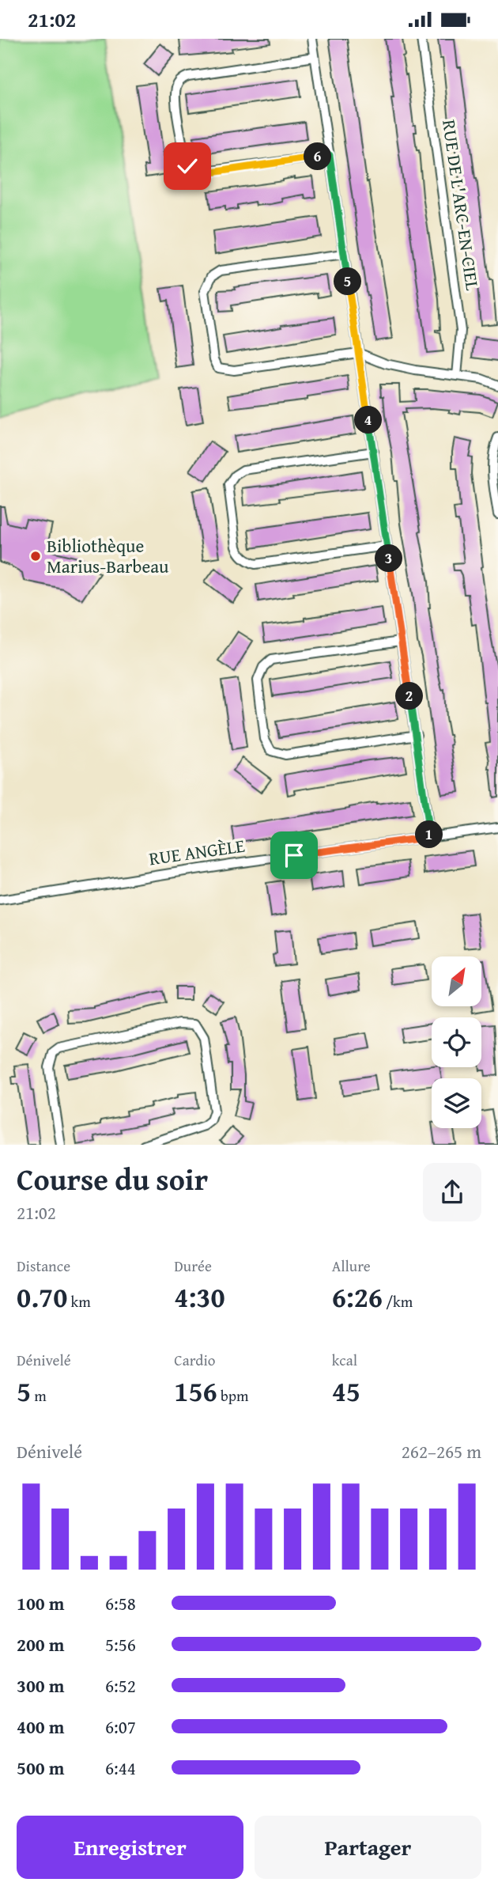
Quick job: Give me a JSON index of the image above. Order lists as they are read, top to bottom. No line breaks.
{"streets":{"street":["RUE DE L'ARC-EN-CIEL","RUE ANGÈLE"]},"places":["Bibliothèque Marius-Barbeau"],"north":"top right","page":{"status":"21:02","pins":["6","5","4","3","2","1"],"heading":["Course du soir","21:02"],"stats":[["Distance","0.70 km"],["Durée","4:30"],["Allure","6:26 /km"],["Dénivelé","5 m"],["Cardio","156 bpm"],["kcal","45"]],"chart":["Dénivelé","262–265 m"],"list":[{"name":"100 m","note":"6:58"},{"name":"200 m","note":"5:56"},{"name":"300 m","note":"6:52"},{"name":"400 m","note":"6:07"},{"name":"500 m","note":"6:44"}],"buttons":["Enregistrer","Partager"]}}
